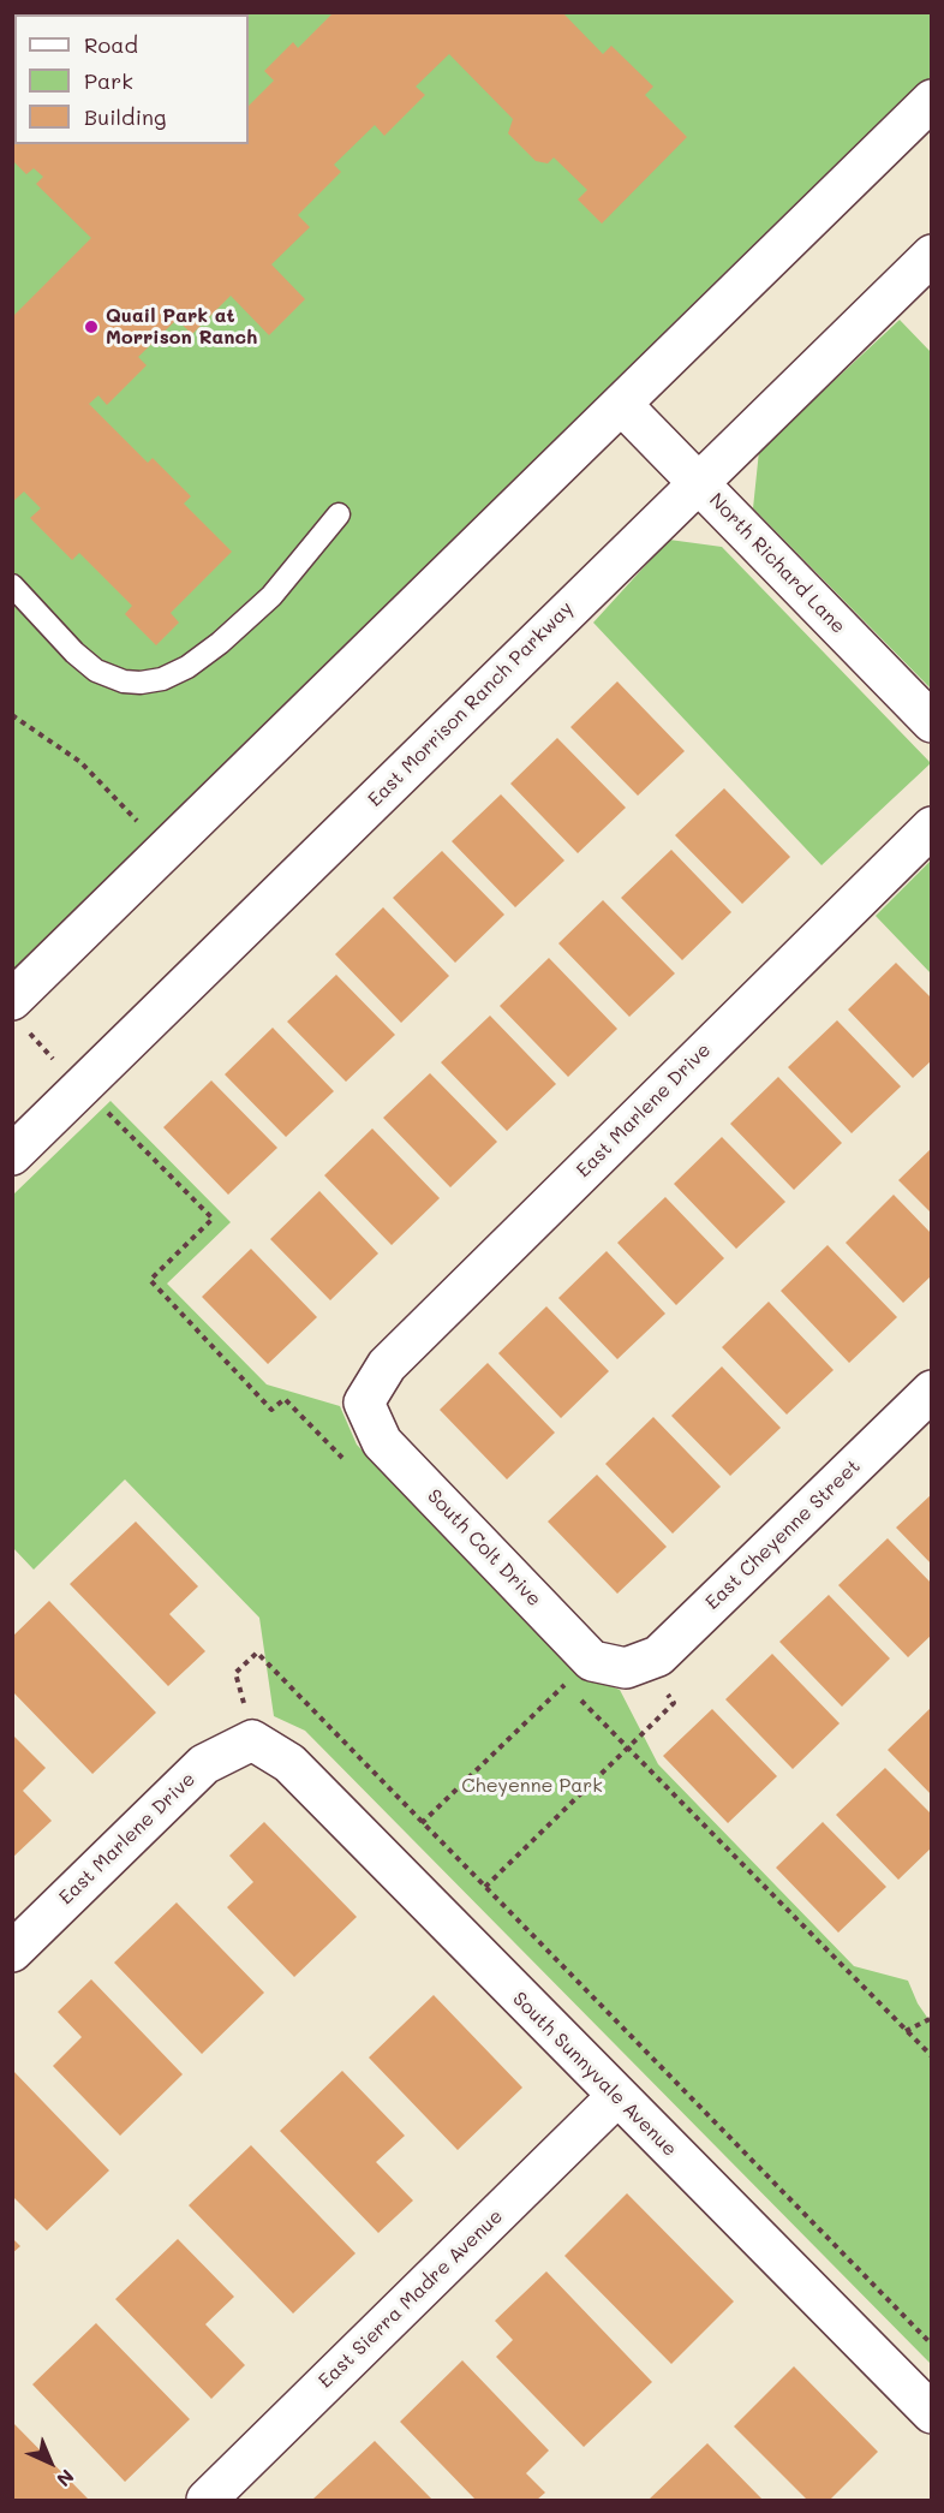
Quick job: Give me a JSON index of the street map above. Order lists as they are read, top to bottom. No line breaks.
{"streets":{"street":["North Richard Lane","East Morrison Ranch Parkway","East Marlene Drive","East Cheyenne Street","South Colt Drive","South Sunnyvale Avenue","East Sierra Madre Avenue"]},"crossings":[["North Richard Lane","East Morrison Ranch Parkway"],["East Marlene Drive","South Colt Drive"],["East Marlene Drive","South Sunnyvale Avenue"],["East Cheyenne Street","South Colt Drive"],["South Sunnyvale Avenue","East Sierra Madre Avenue"]],"parks":["Cheyenne Park"],"places":["Quail Park at Morrison Ranch"],"legend":["Road","Park","Building"],"north":"bottom right"}
